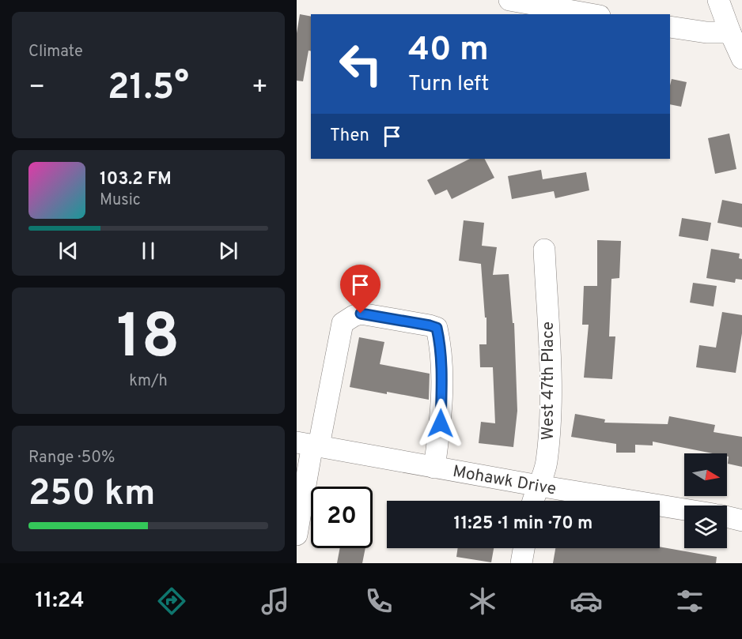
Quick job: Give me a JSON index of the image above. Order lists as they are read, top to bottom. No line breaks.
{"streets":{"street":["West 47th Place","Mohawk Drive"]},"crossings":[["West 47th Place","Mohawk Drive"]],"north":"right","page":{"tile":["Climate",["18","km/h"],["Range · 50%","250 km"]],"turn":["40 m","Turn left"],"heat":["−","21.5°","+"],"then":"Then","song":["103.2 FM","Music"],"limit":"20","trip":"11:25 · 1 min · 70 m","tabs":"11:24"}}
